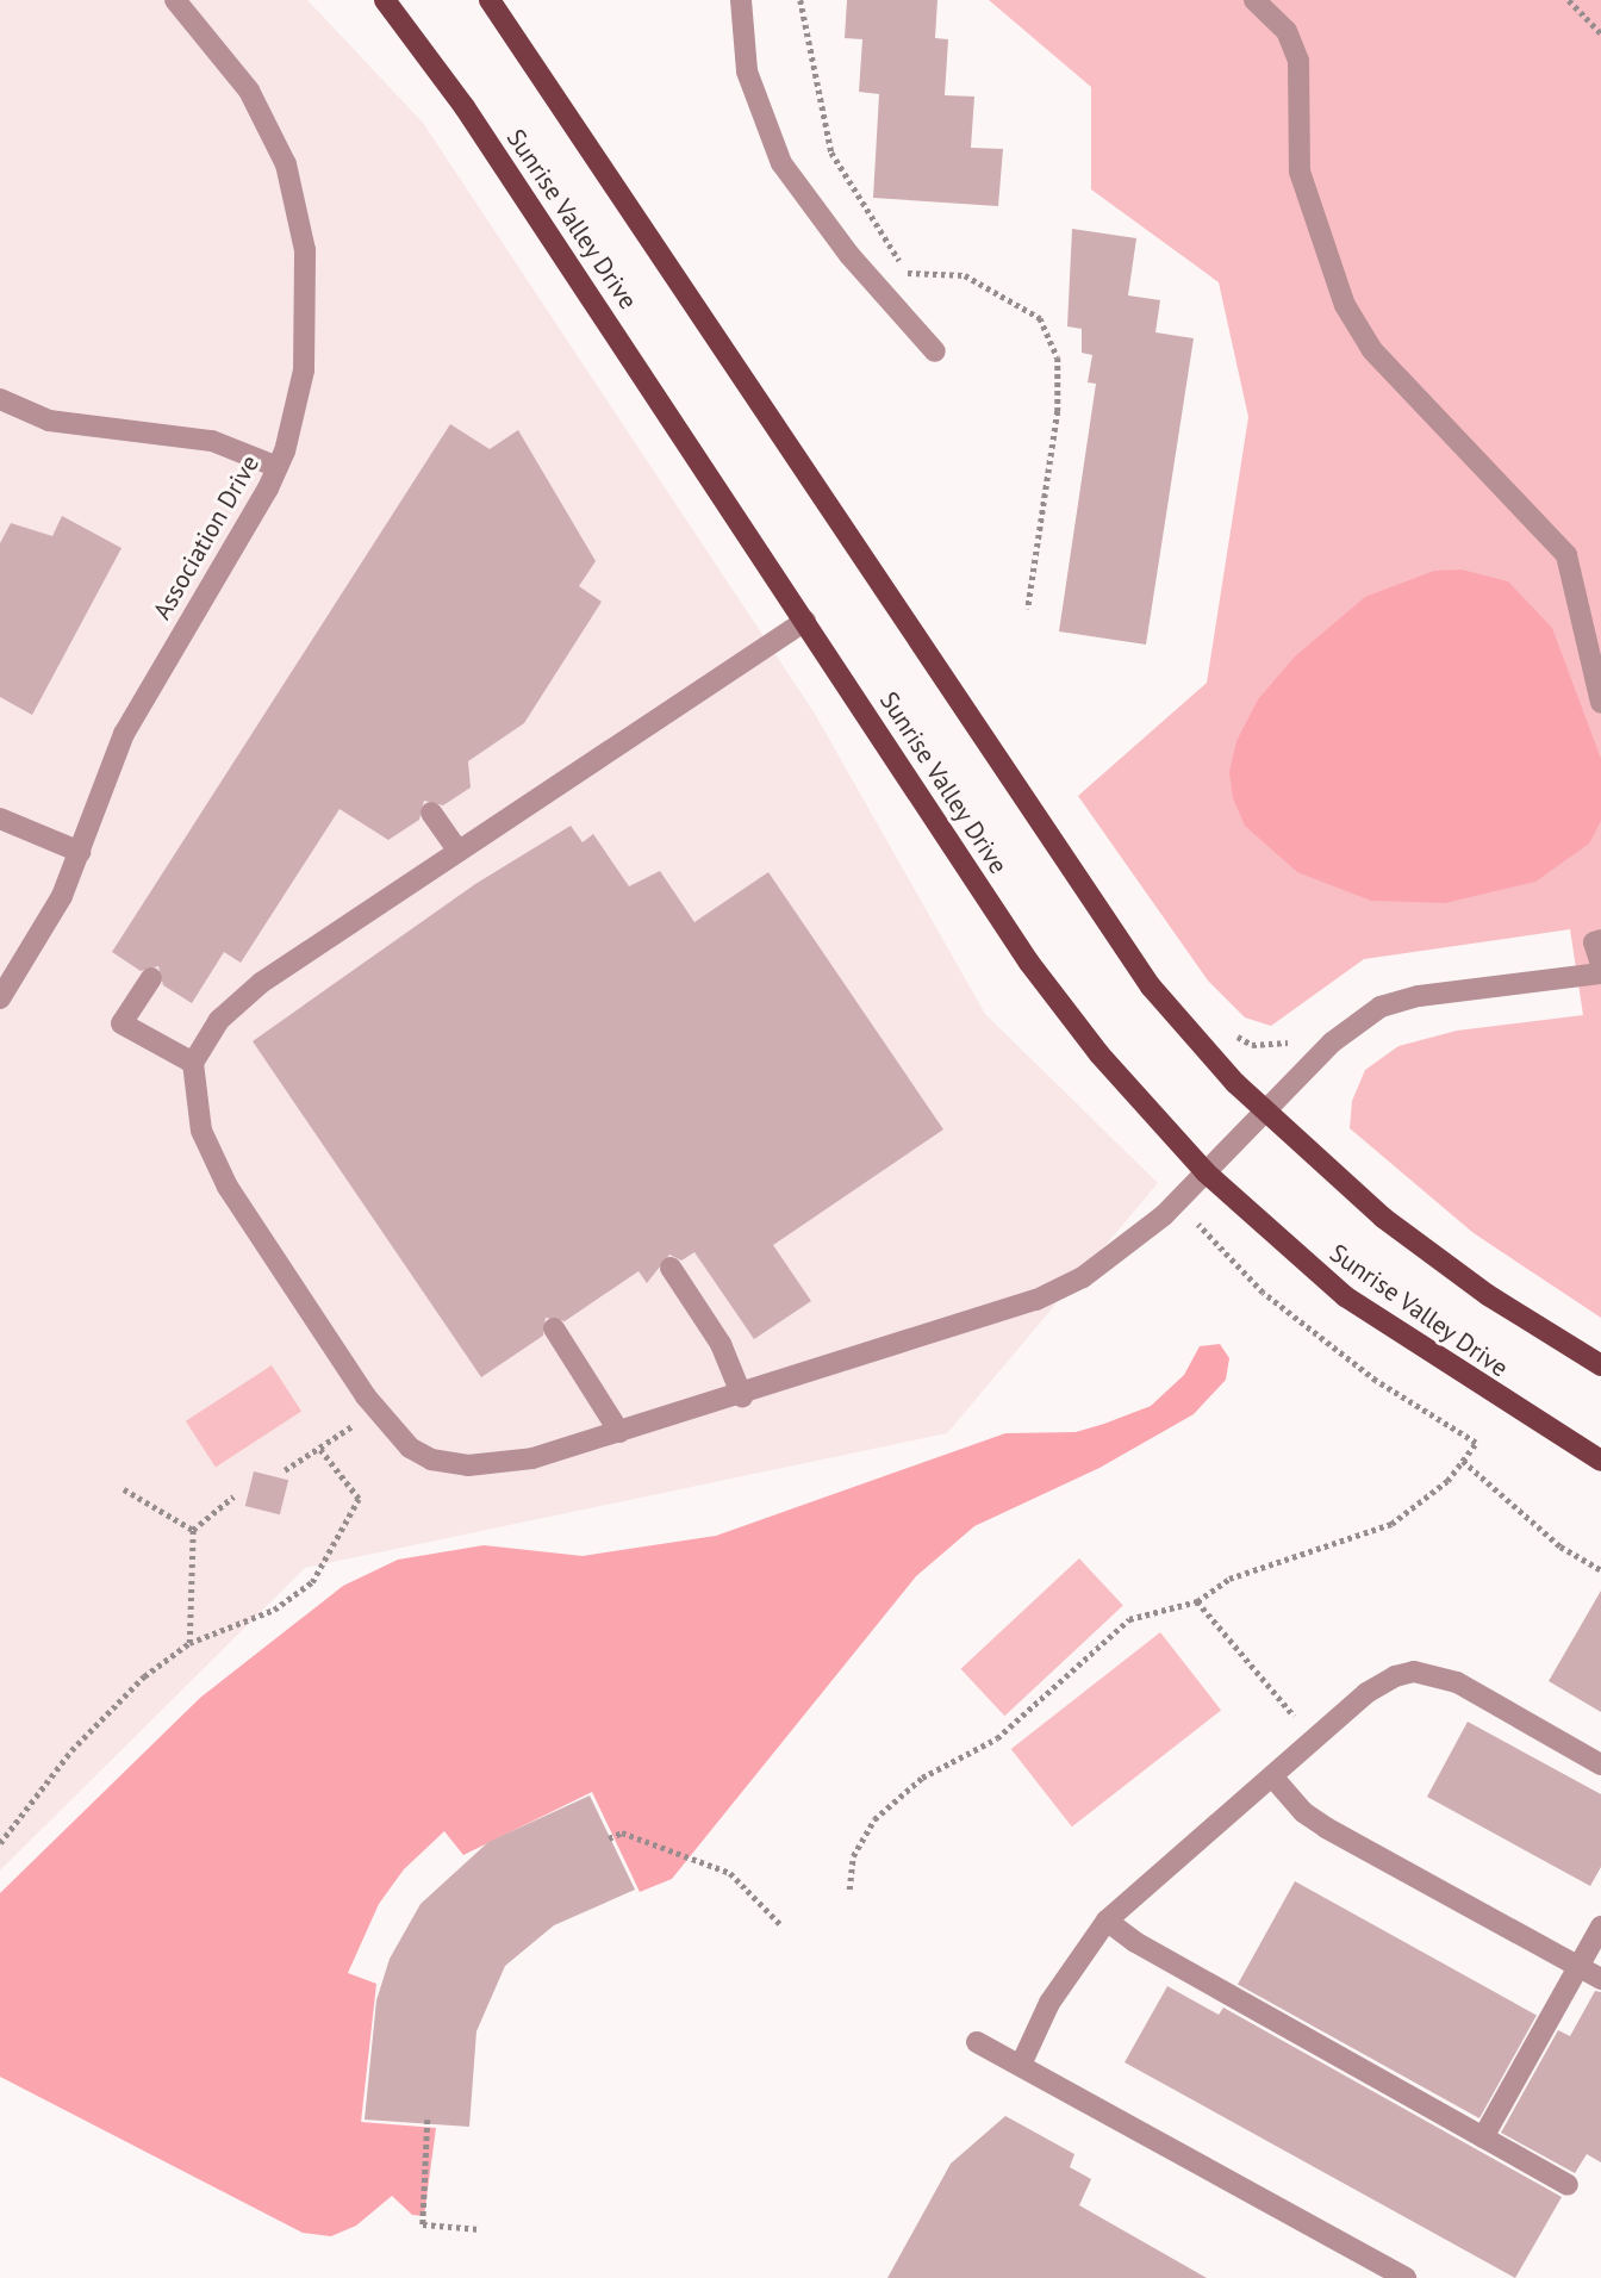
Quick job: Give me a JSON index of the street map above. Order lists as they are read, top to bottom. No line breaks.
{"streets":{"main road":["Sunrise Valley Drive"],"street":["Association Drive"]}}
